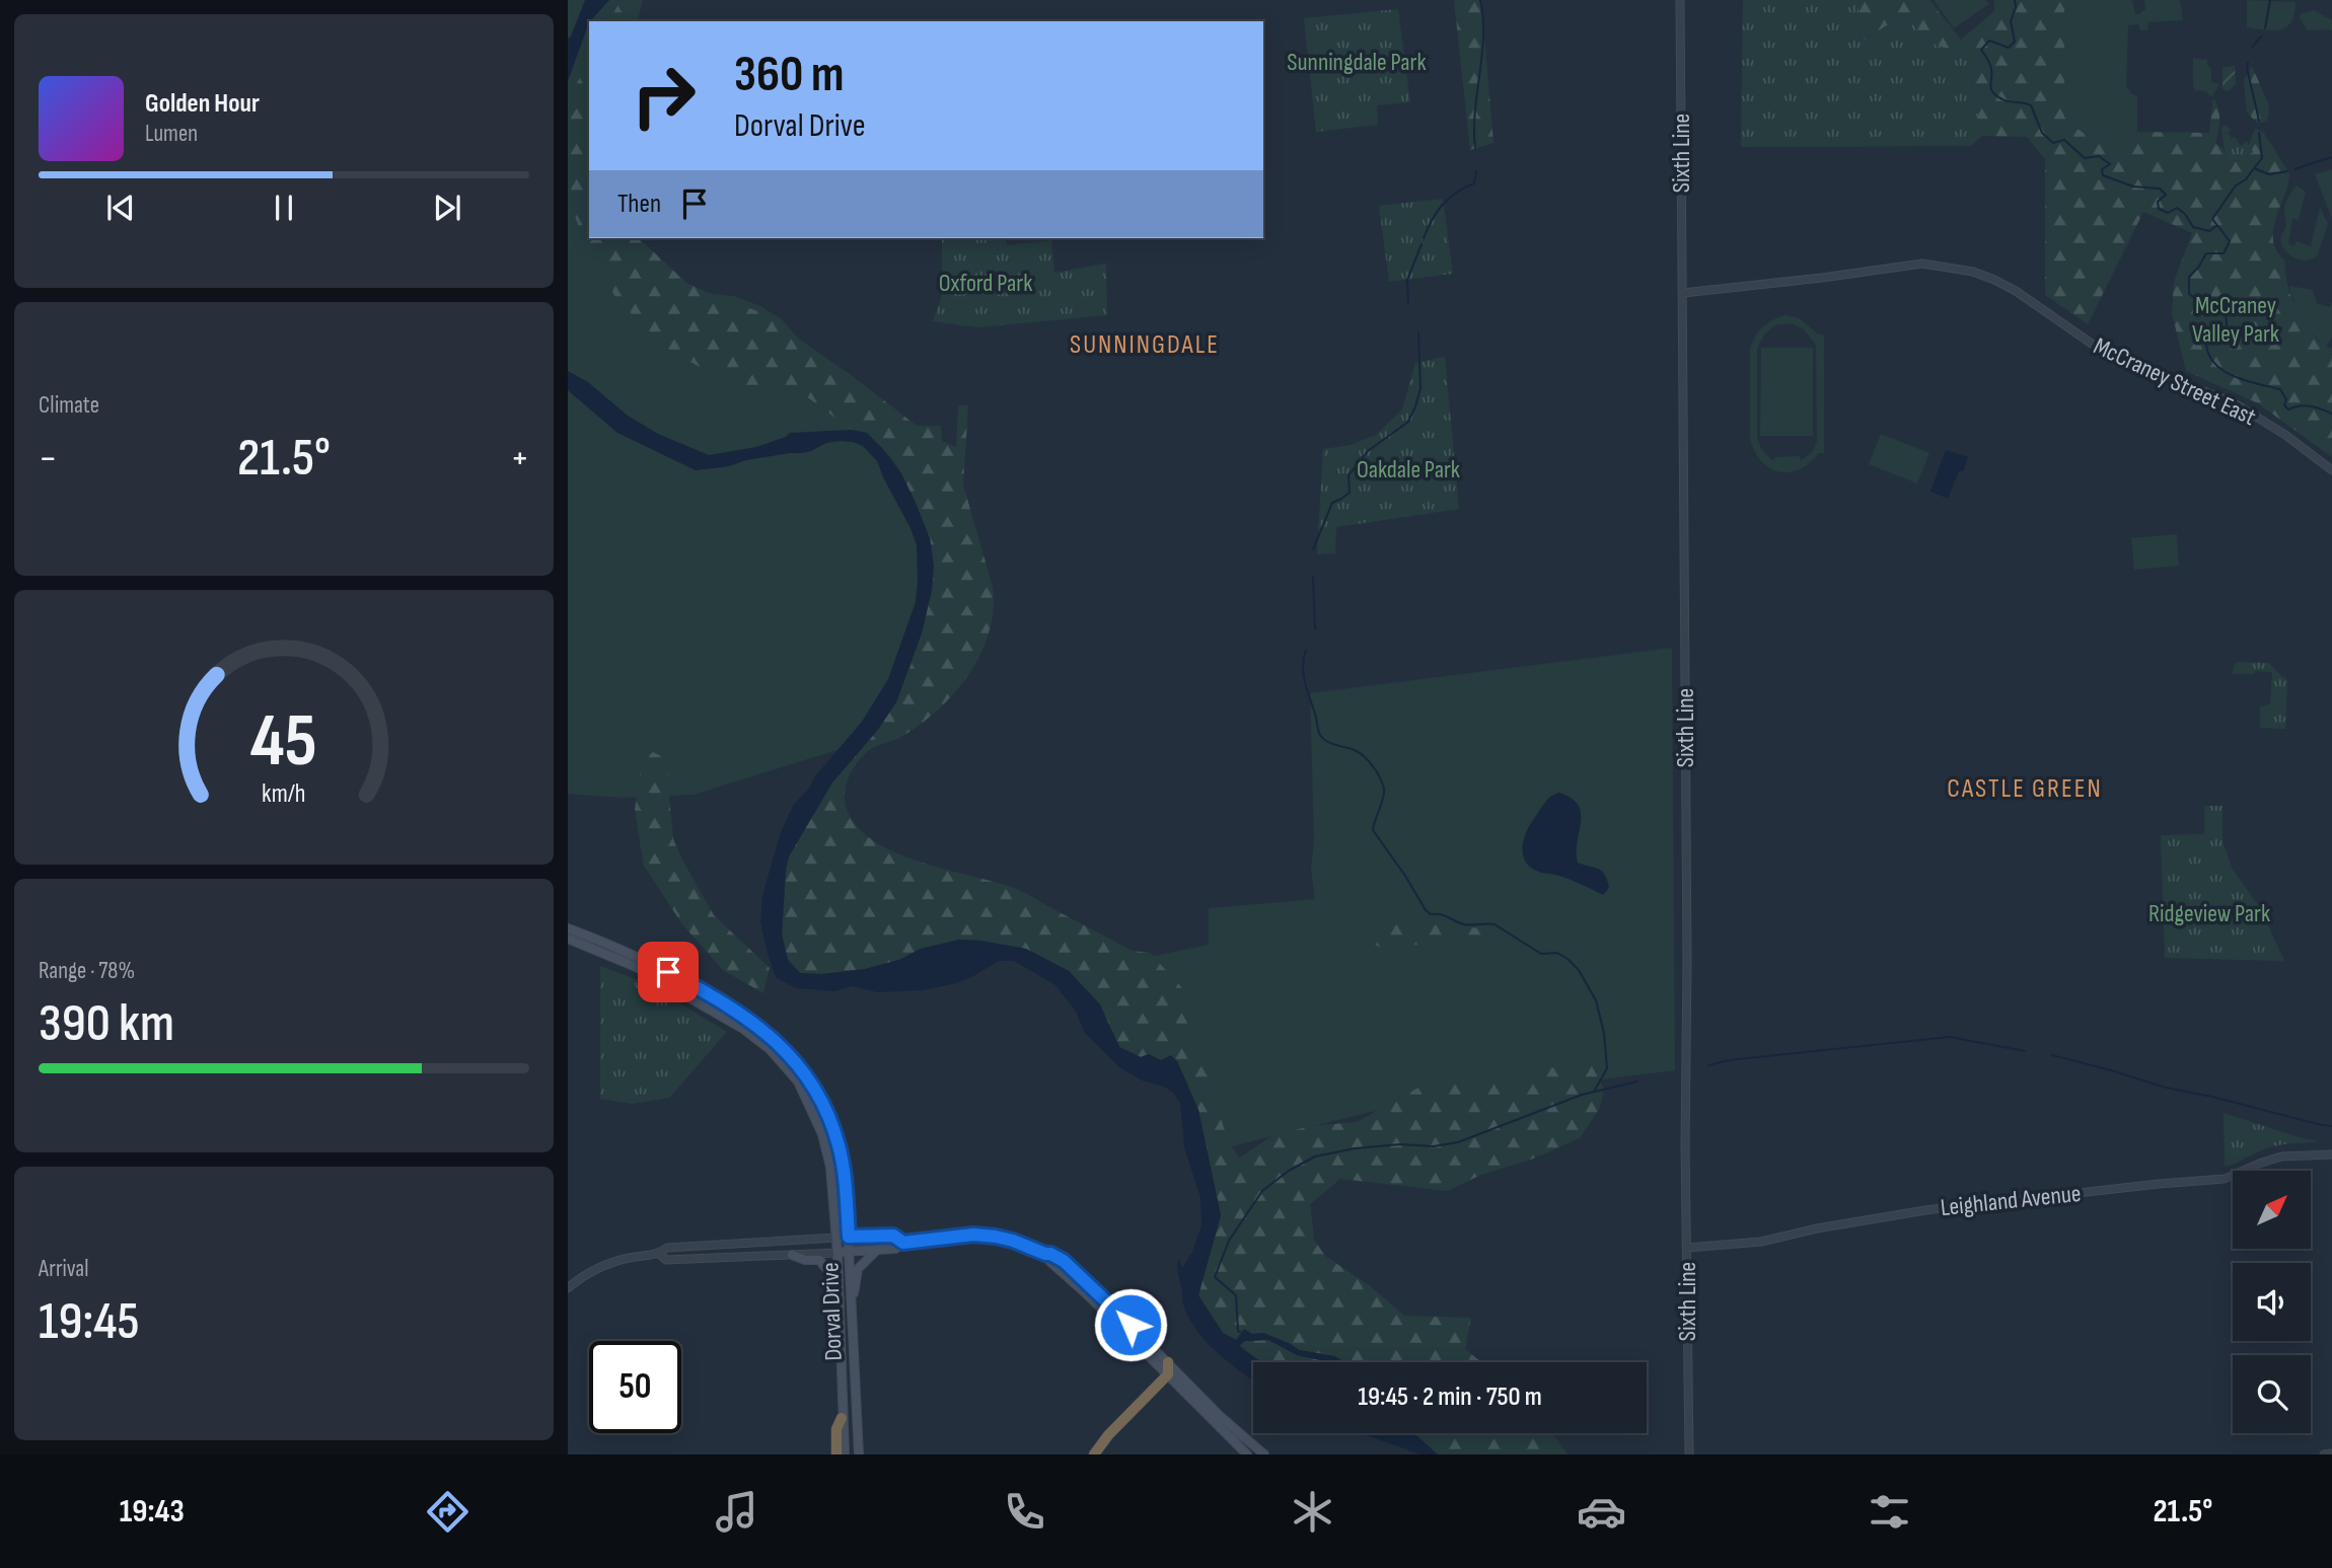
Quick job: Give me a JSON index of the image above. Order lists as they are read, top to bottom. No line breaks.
{"streets":{"main road":["Dorval Drive"],"street":["Sixth Line","McCraney Street East","Leighland Avenue"]},"crossings":[["Sixth Line","McCraney Street East"],["Sixth Line","Leighland Avenue"]],"districts":["SUNNINGDALE","CASTLE GREEN"],"parks":["Sunningdale Park","Oxford Park","McCraney Valley Park","Oakdale Park","Ridgeview Park"],"north":"top right","page":{"turn":["360 m","Dorval Drive"],"song":["Golden Hour","Lumen"],"then":"Then","tile":["Climate",["Range · 78%","390 km"],["Arrival","19:45"]],"heat":["−","21.5°","+"],"limit":"50","trip":"19:45 · 2 min · 750 m","tabs":["19:43","21.5°"],"gauge":["45","km/h"]}}
